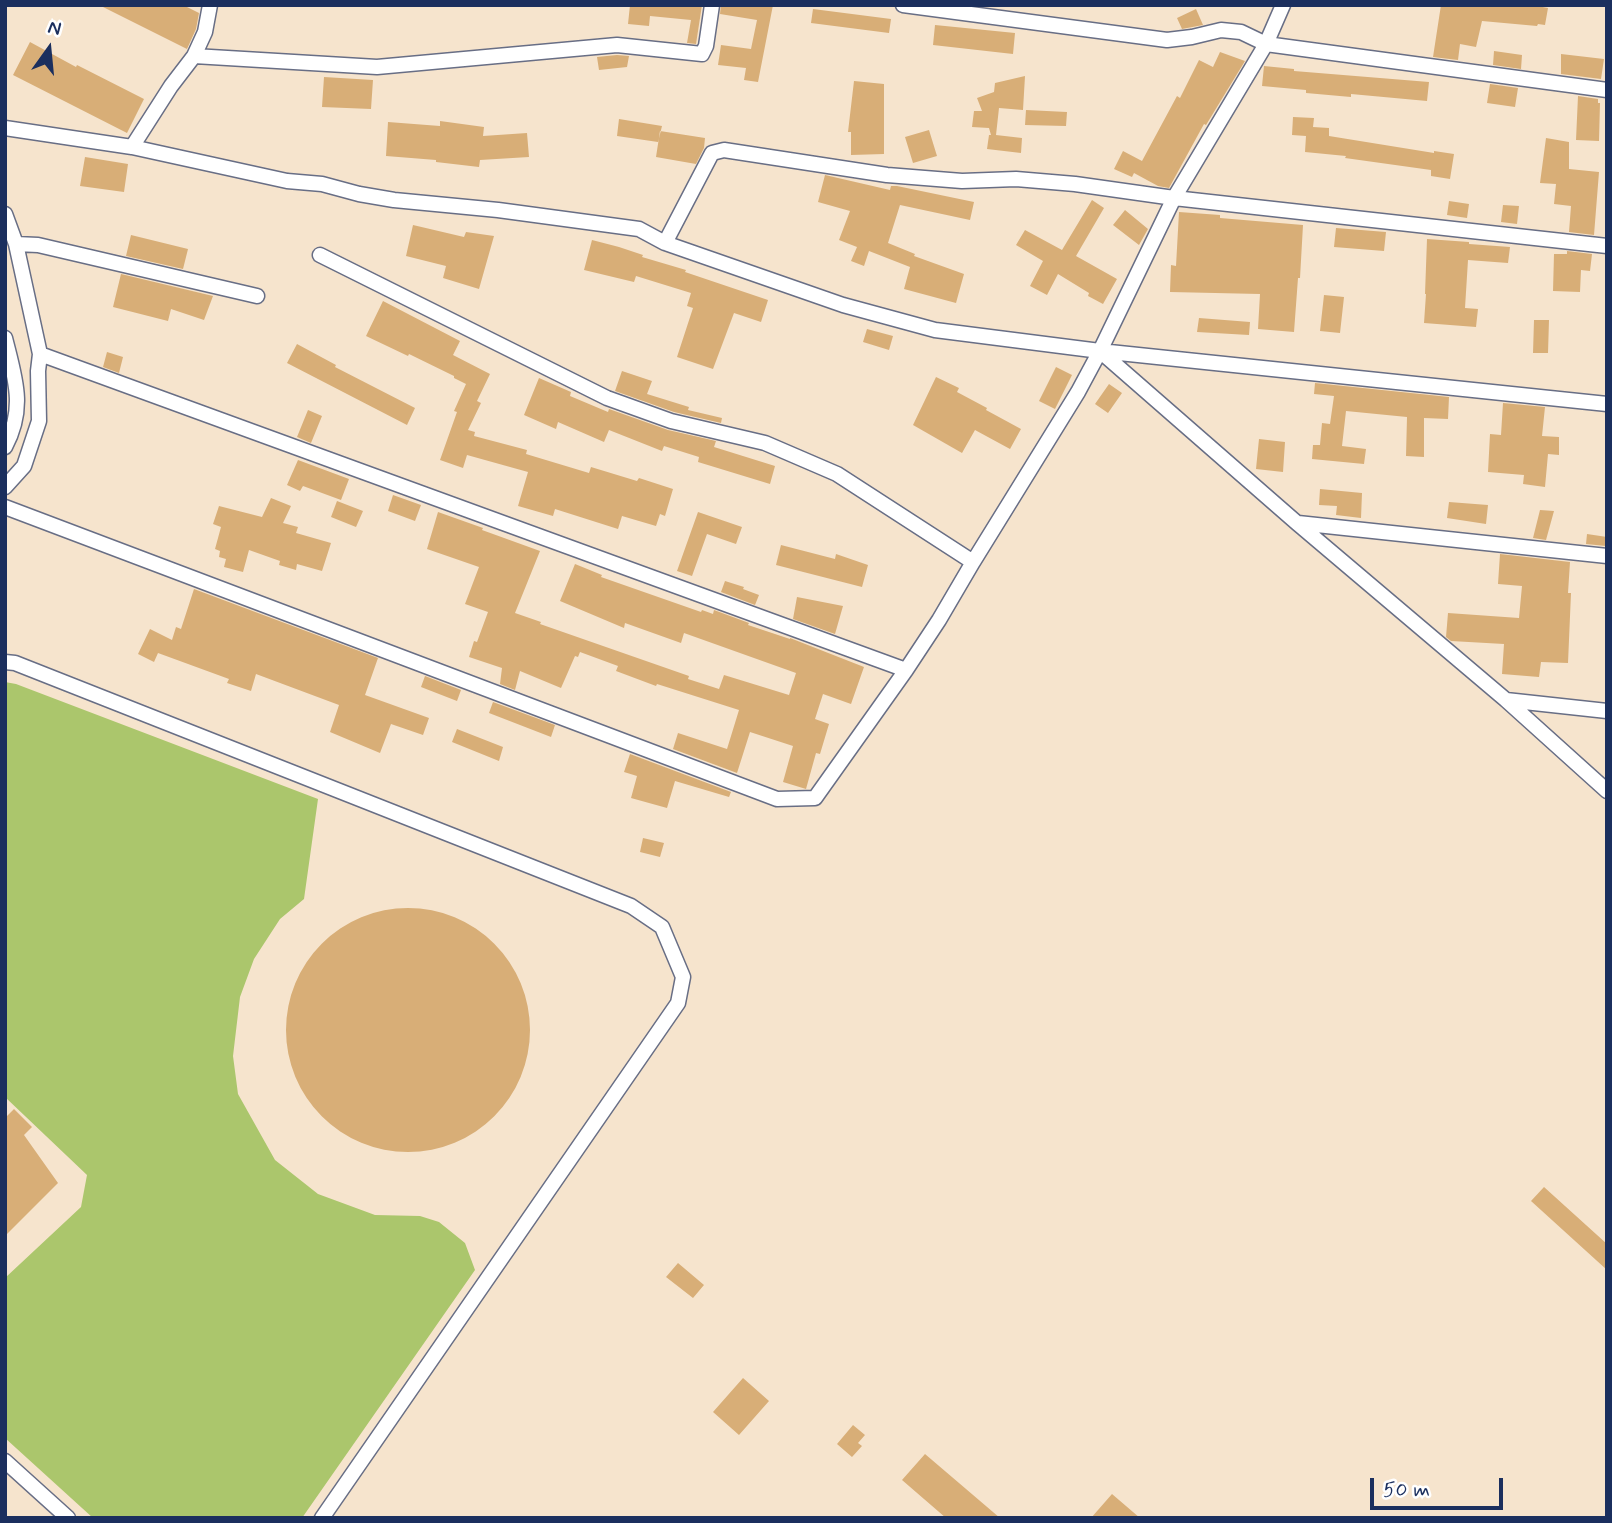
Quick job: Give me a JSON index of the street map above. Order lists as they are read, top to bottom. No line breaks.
{"scale_bar":"50 m","north":"top"}
